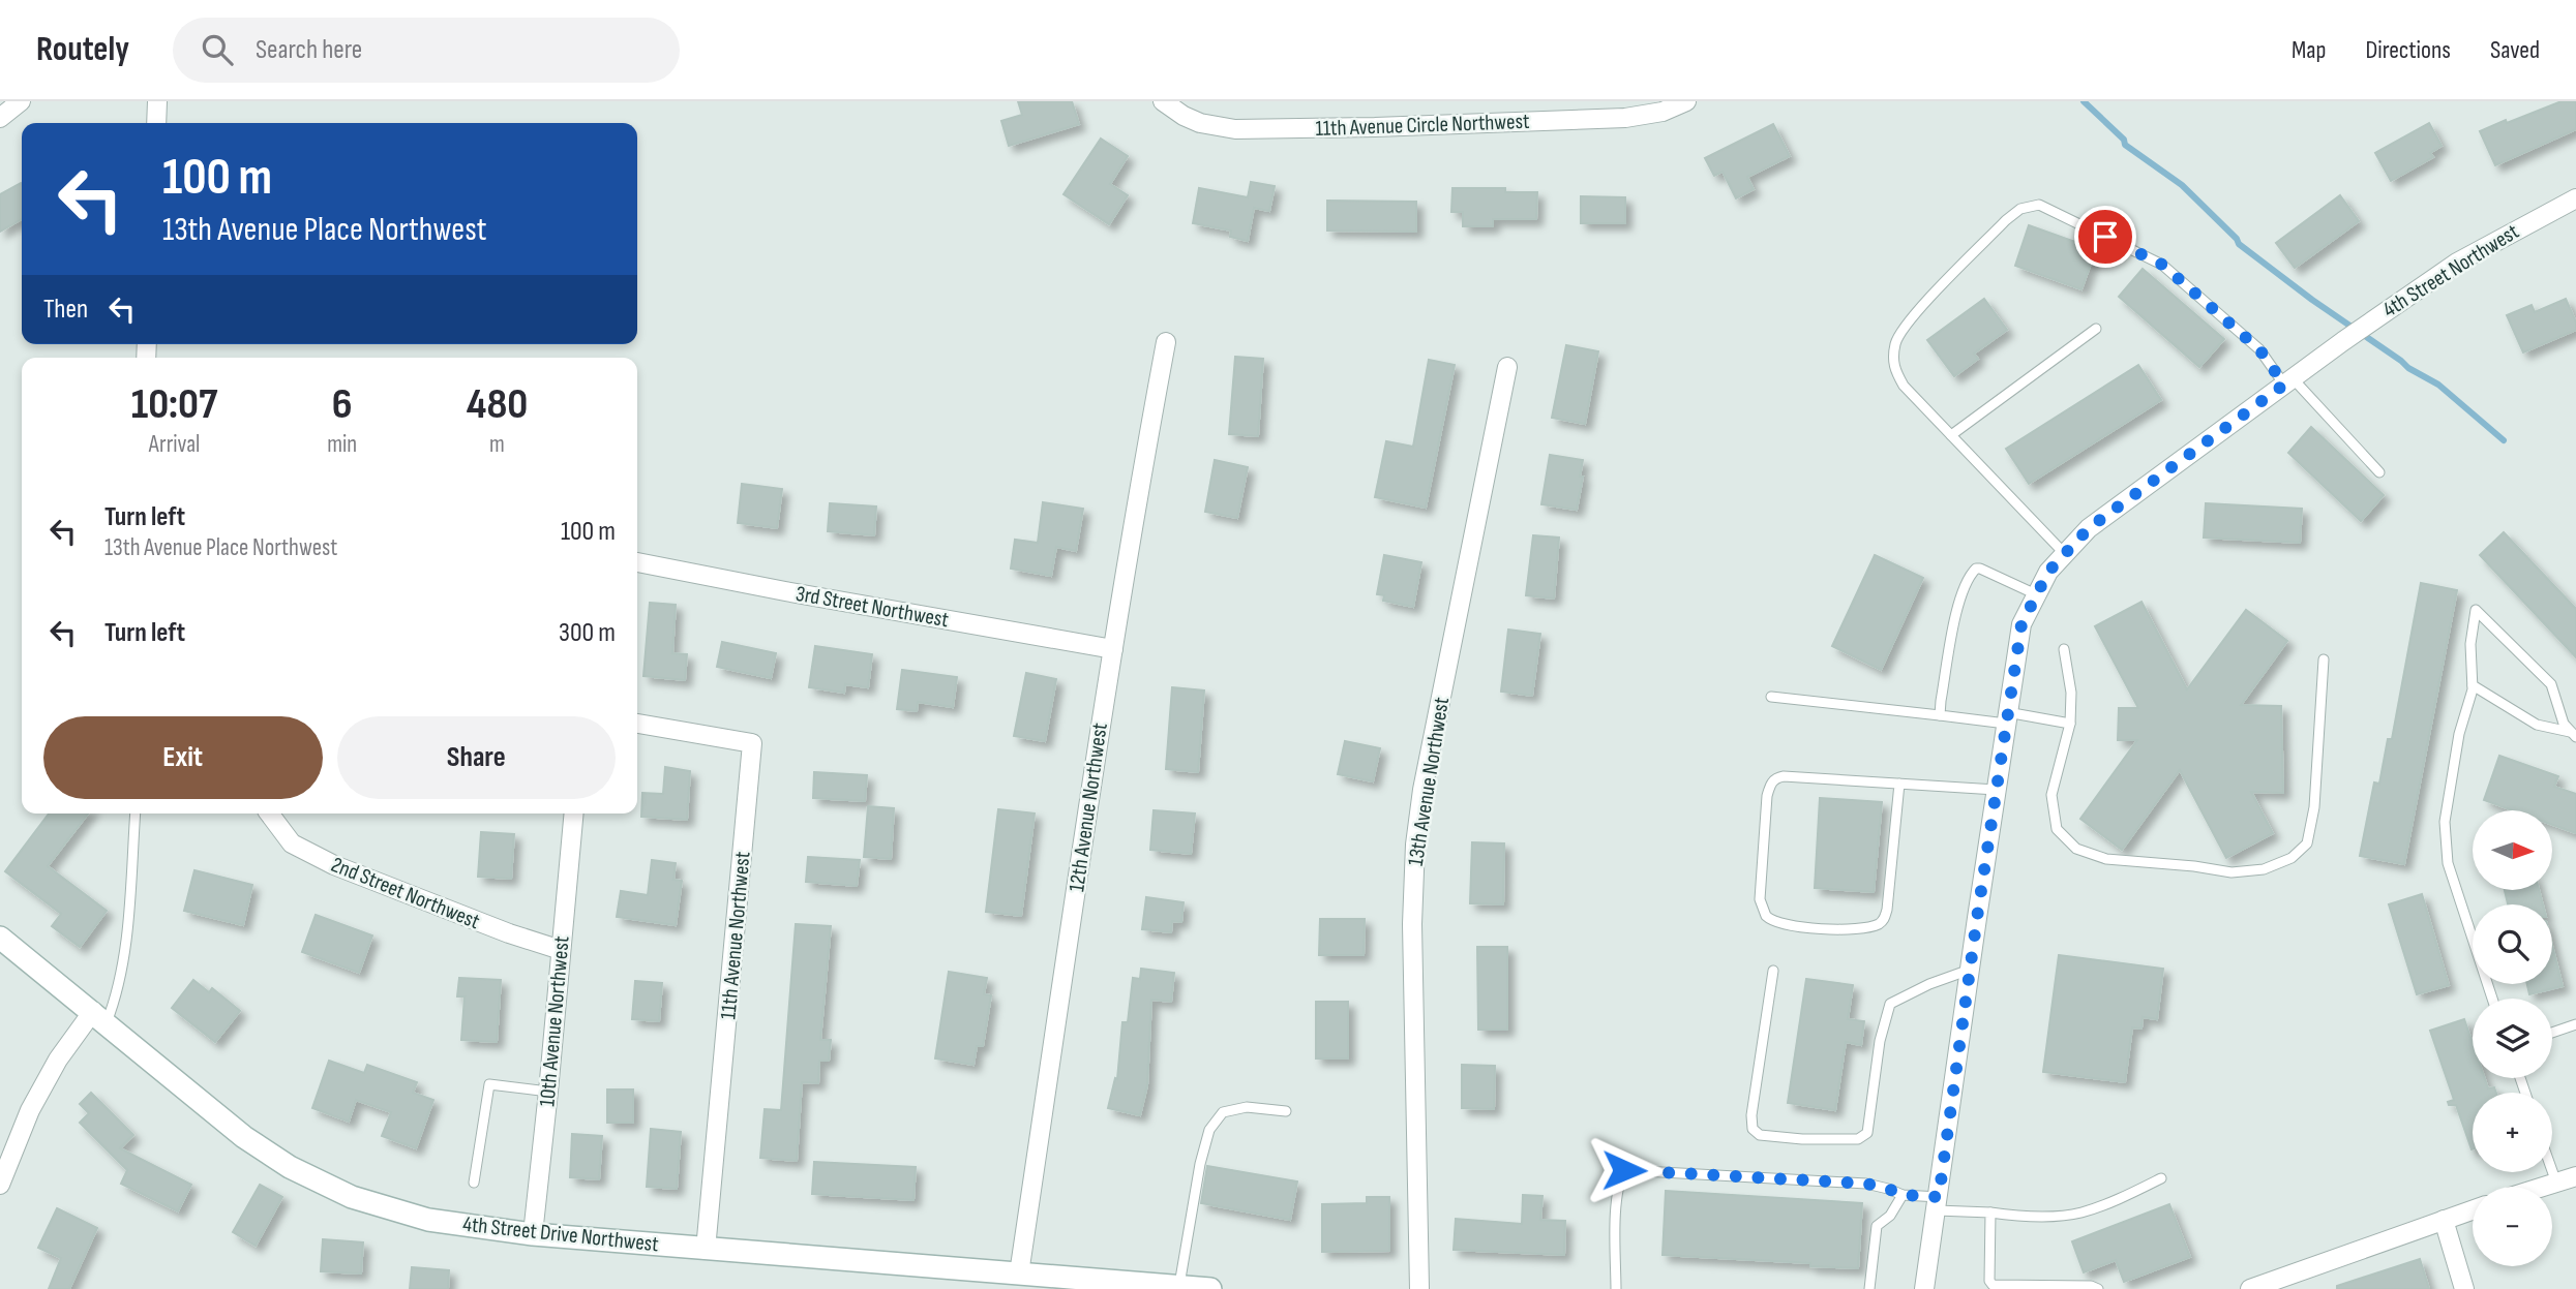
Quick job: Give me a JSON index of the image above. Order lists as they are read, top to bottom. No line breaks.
{"streets":{"main road":["4th Street Drive Northwest"],"street":["11th Avenue Circle Northwest","4th Street Northwest","3rd Street Northwest","13th Avenue Northwest","12th Avenue Northwest","2nd Street Northwest","11th Avenue Northwest","10th Avenue Northwest"]},"crossings":[["3rd Street Northwest","12th Avenue Northwest"],["12th Avenue Northwest","4th Street Drive Northwest"],["2nd Street Northwest","10th Avenue Northwest"],["11th Avenue Northwest","4th Street Drive Northwest"],["10th Avenue Northwest","4th Street Drive Northwest"]],"north":"right","page":{"header":"Routely","search":"Search here","nav":["Map","Directions","Saved"],"turn":["100 m","13th Avenue Place Northwest"],"then":"Then","eta":["10:07","Arrival","6","min","480","m"],"list":[{"name":"Turn left","note":"13th Avenue Place Northwest","value":"100 m"},{"name":"Turn left","value":"300 m"}],"buttons":["Exit","Share"],"map_buttons":["+","−"]}}
